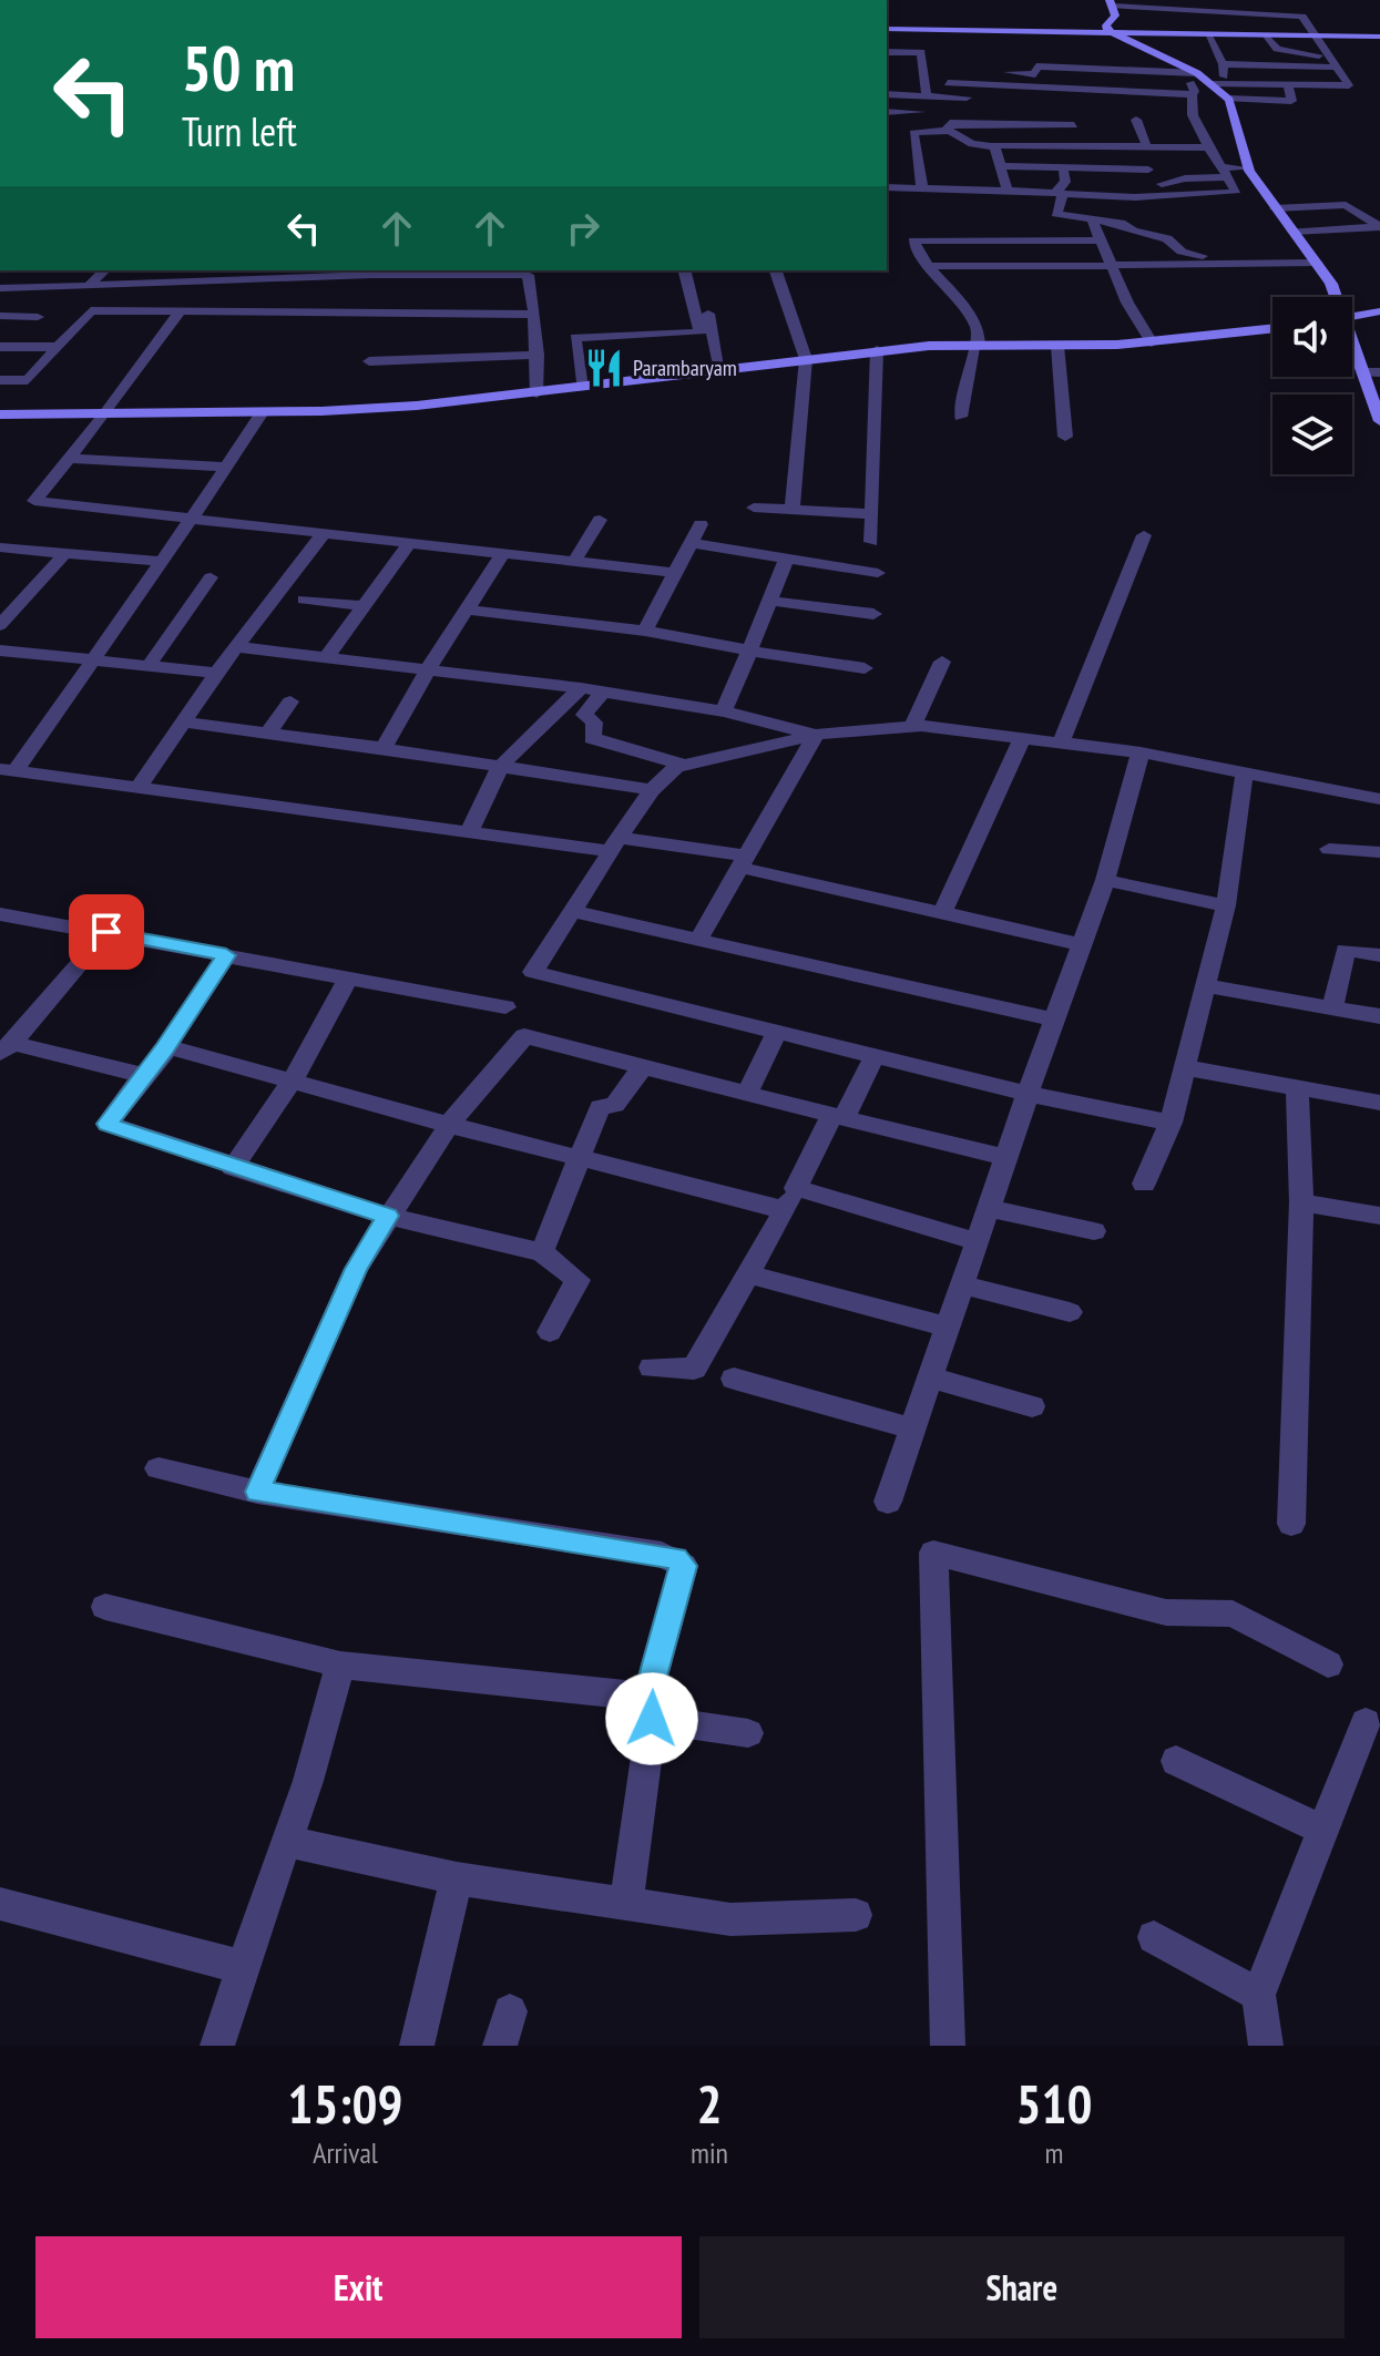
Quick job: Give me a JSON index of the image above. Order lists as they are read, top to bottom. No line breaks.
{"places":{"restaurant":["Parambaryam"]},"page":{"turn":["50 m","Turn left"],"eta":["15:09","Arrival","2","min","510","m"],"buttons":["Exit","Share"]}}
